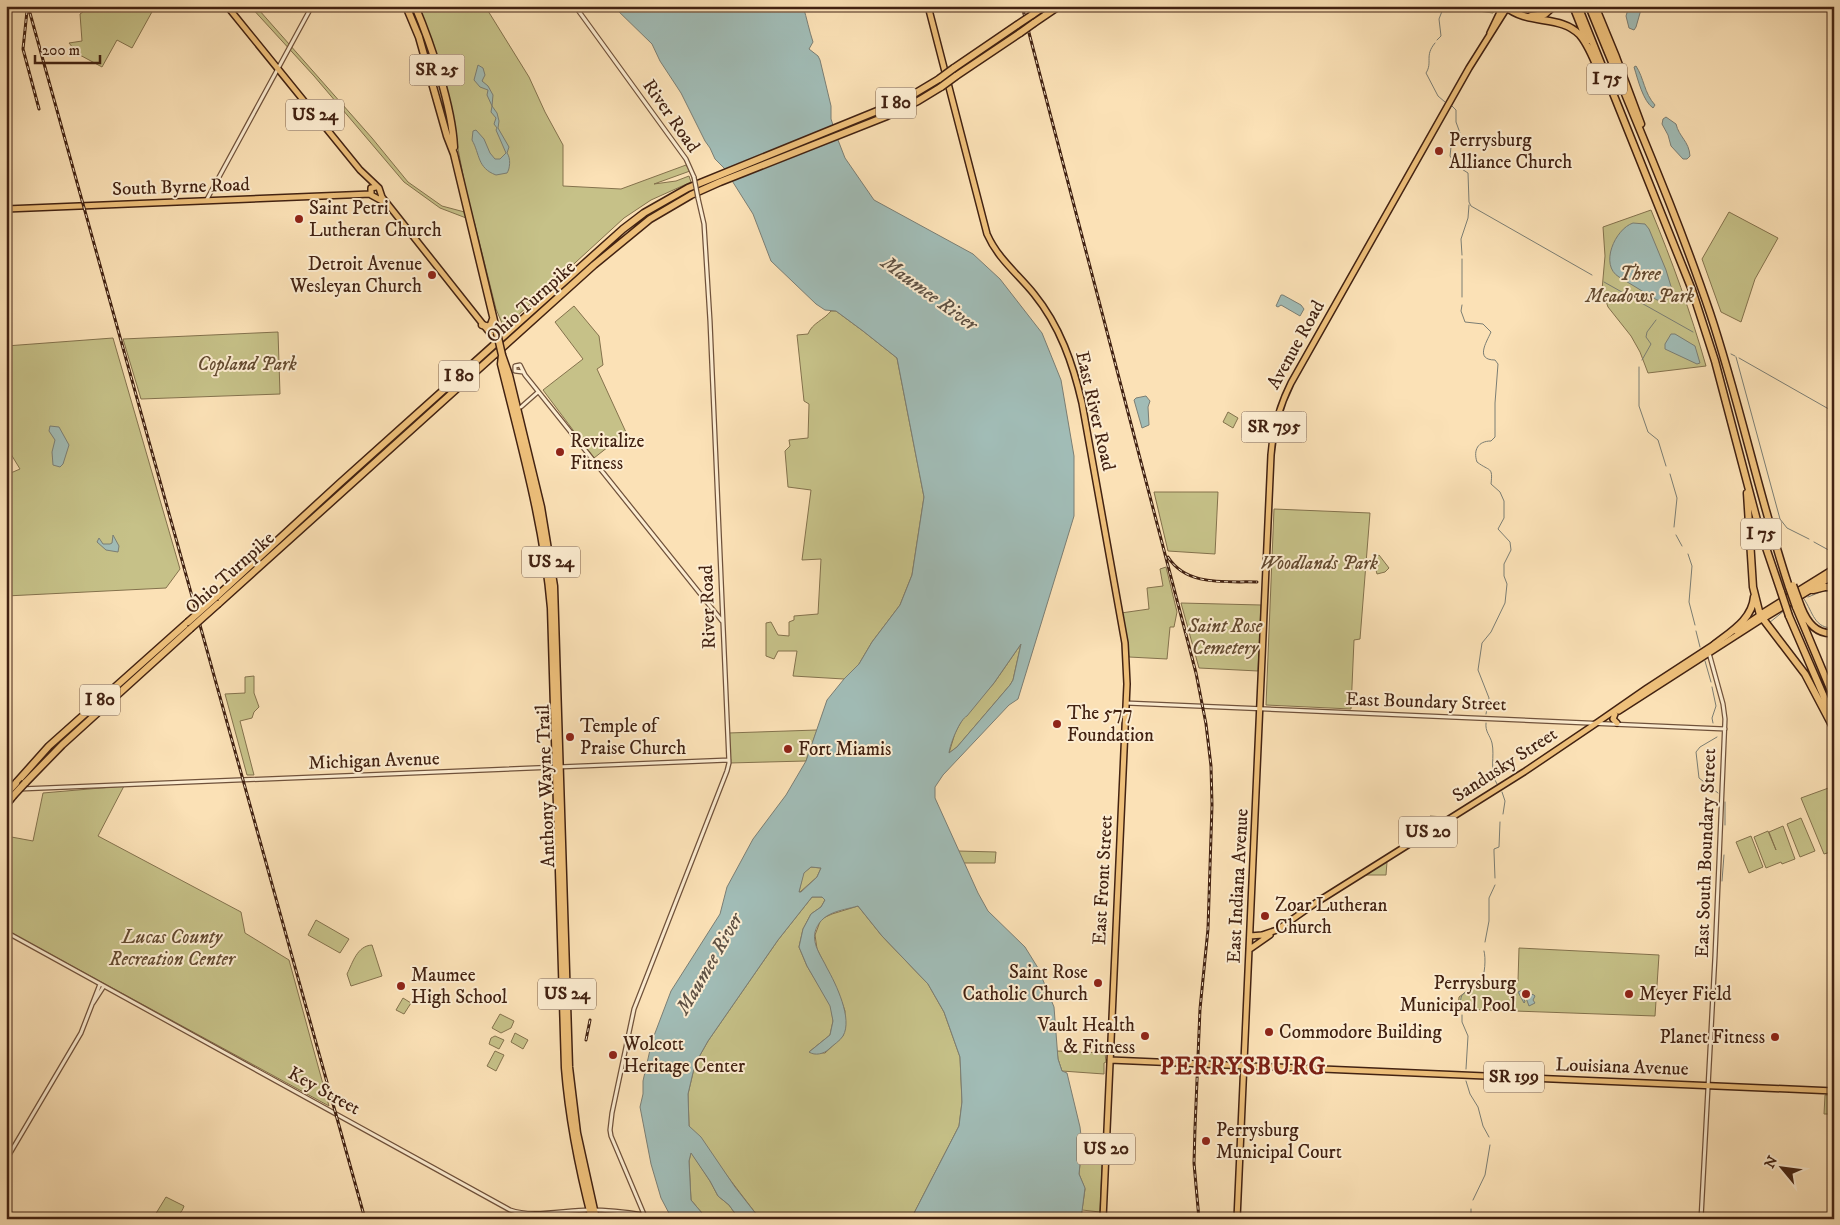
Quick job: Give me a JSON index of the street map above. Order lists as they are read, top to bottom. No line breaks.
{"streets":{"highway":["SR 25","I 75","I 80","US 24","Ohio Turnpike","Anthony Wayne Trail","US 20"],"main road":["South Byrne Road","Avenue Road","East River Road","SR 795","Sandusky Street","East Front Street","East Indiana Avenue","Louisiana Avenue","SR 199"],"street":["River Road","East Boundary Street","Michigan Avenue","East South Boundary Street","Key Street"]},"crossings":[["US 24","South Byrne Road"],["US 24","Anthony Wayne Trail"],["River Road","Michigan Avenue"],["River Road","Key Street"],["Ohio Turnpike","Michigan Avenue"],["Avenue Road","East Boundary Street"],["Avenue Road","East Indiana Avenue"],["East River Road","East Boundary Street"],["East River Road","East Front Street"],["East Boundary Street","Sandusky Street"],["East Boundary Street","East South Boundary Street"],["East Boundary Street","East Front Street"],["East Boundary Street","East Indiana Avenue"],["Michigan Avenue","Anthony Wayne Trail"],["Sandusky Street","US 20"],["Sandusky Street","East South Boundary Street"],["Anthony Wayne Trail","Key Street"],["US 20","East Front Street"],["US 20","East Indiana Avenue"],["US 20","Louisiana Avenue"],["East South Boundary Street","Louisiana Avenue"],["East Front Street","Louisiana Avenue"],["East Indiana Avenue","Louisiana Avenue"]],"districts":["PERRYSBURG"],"water":["Maumee River"],"parks":["Three Meadows Park","Copland Park","Woodlands Park","Saint Rose Cemetery","Lucas County Recreation Center"],"places":["Perrysburg Alliance Church","Saint Petri Lutheran Church","Detroit Avenue Wesleyan Church","Revitalize Fitness","The 577 Foundation","Temple of Praise Church","Fort Miamis","Zoar Lutheran Church","Saint Rose Catholic Church","Maumee High School","Perrysburg Municipal Pool","Meyer Field","Commodore Building","Vault Health & Fitness","Planet Fitness","Wolcott Heritage Center","Perrysburg Municipal Court"],"scale_bar":"200 m","north":"top left"}
